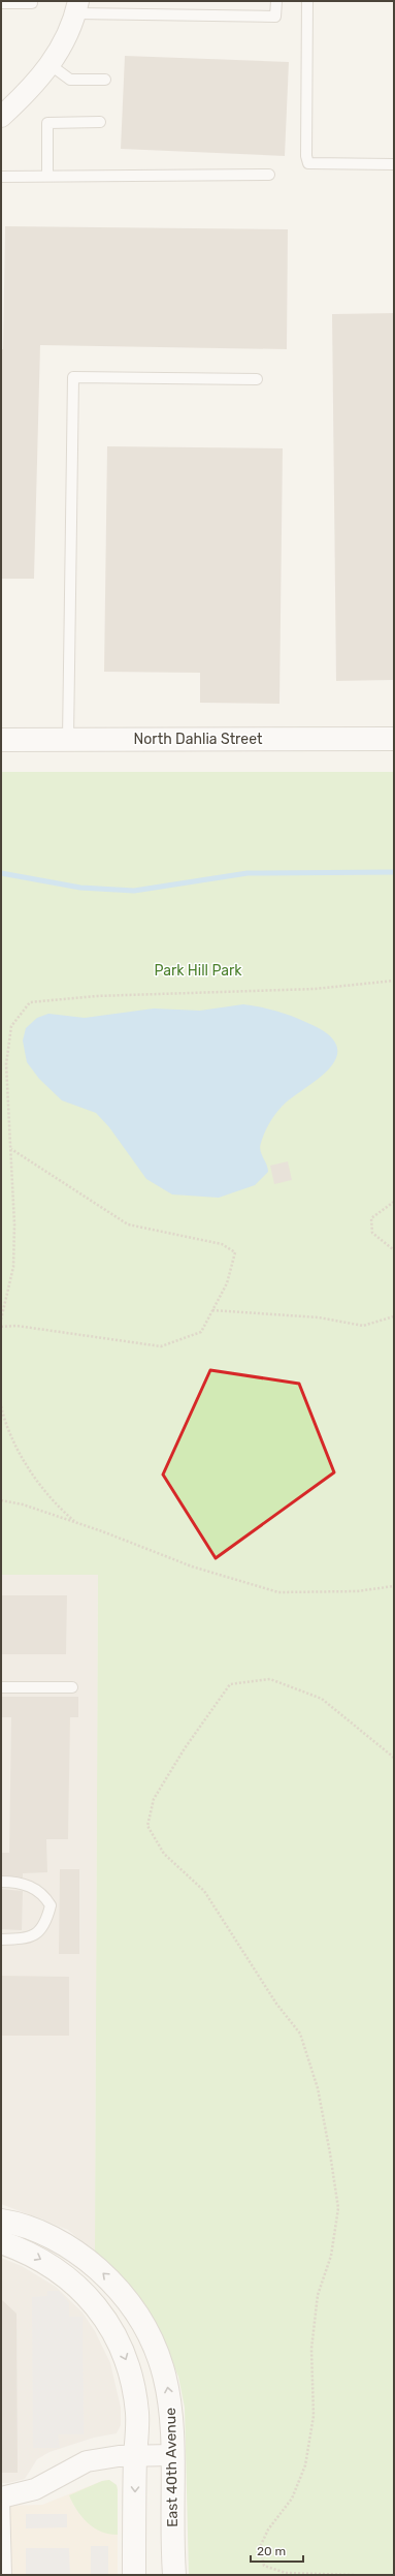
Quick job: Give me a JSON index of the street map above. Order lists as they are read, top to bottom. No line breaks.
{"streets":{"street":["North Dahlia Street","East 40th Avenue"]},"parks":["Park Hill Park"],"scale_bar":"20 m"}
